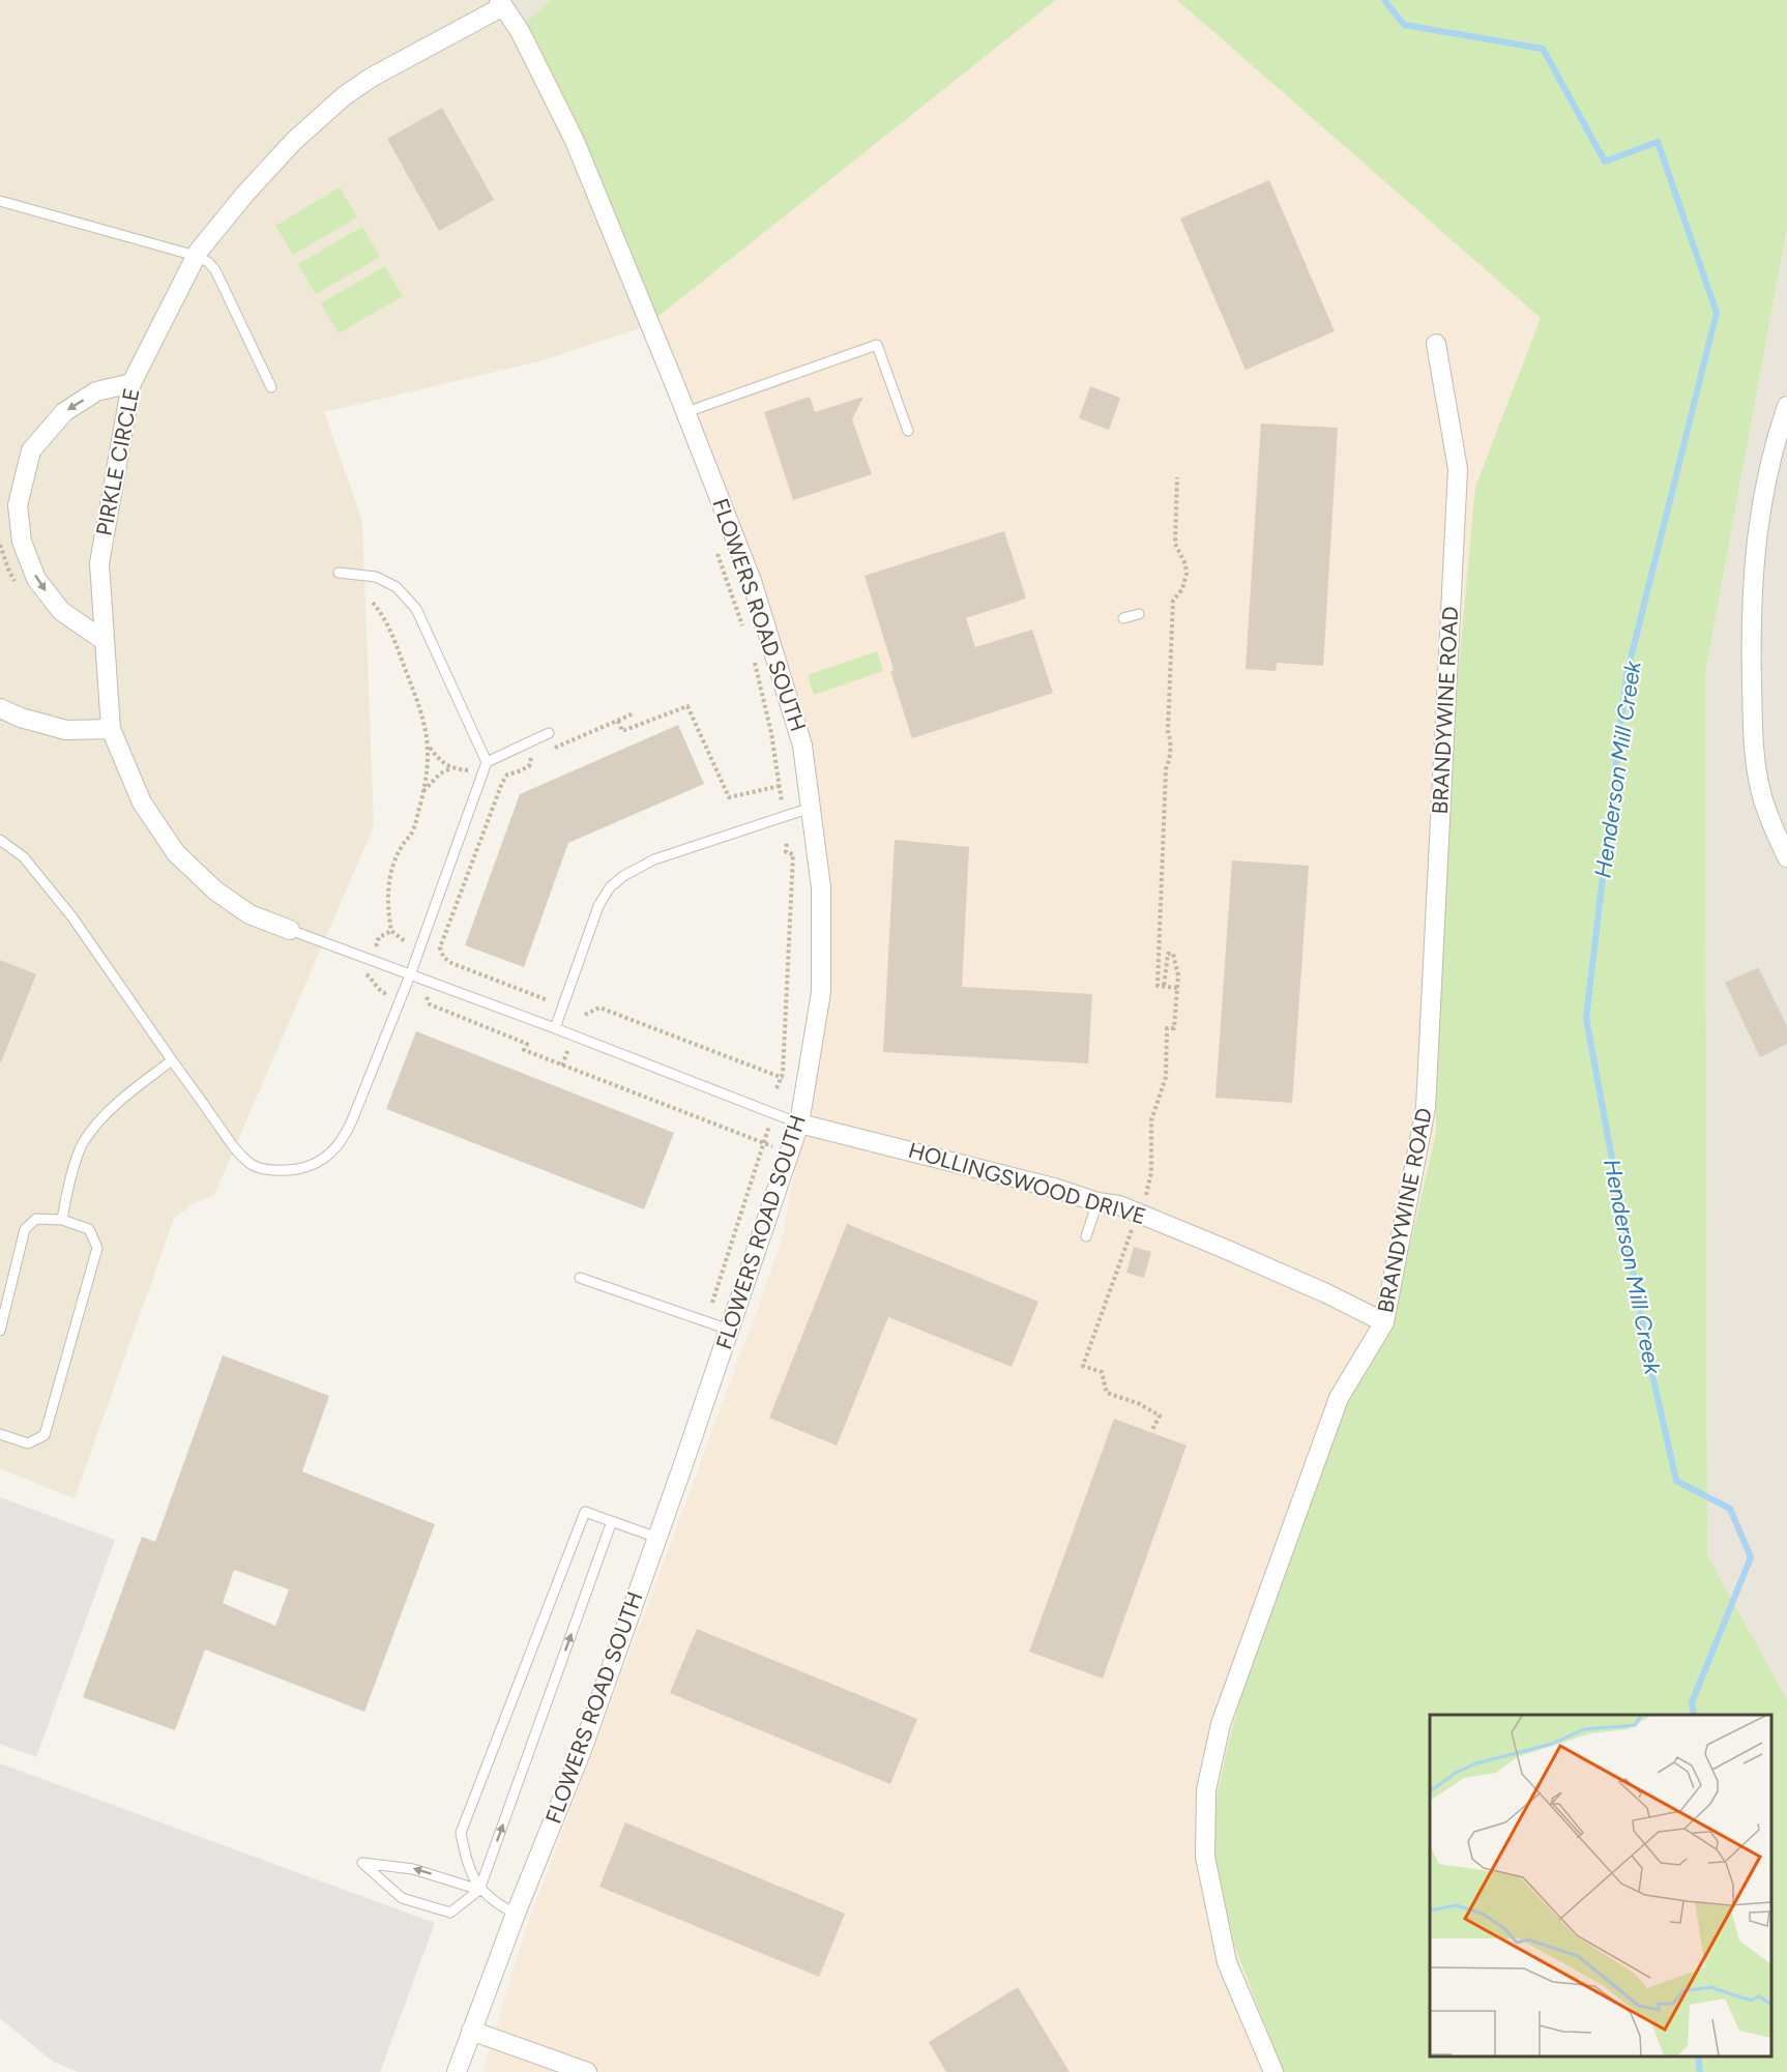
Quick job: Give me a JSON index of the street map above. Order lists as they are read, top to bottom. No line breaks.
{"streets":{"street":["PIRKLE CIRCLE","FLOWERS ROAD SOUTH","BRANDYWINE ROAD","HOLLINGSWOOD DRIVE"]},"crossings":[["PIRKLE CIRCLE","FLOWERS ROAD SOUTH"],["FLOWERS ROAD SOUTH","HOLLINGSWOOD DRIVE"],["BRANDYWINE ROAD","HOLLINGSWOOD DRIVE"]],"water":["Henderson Mill Creek"]}
